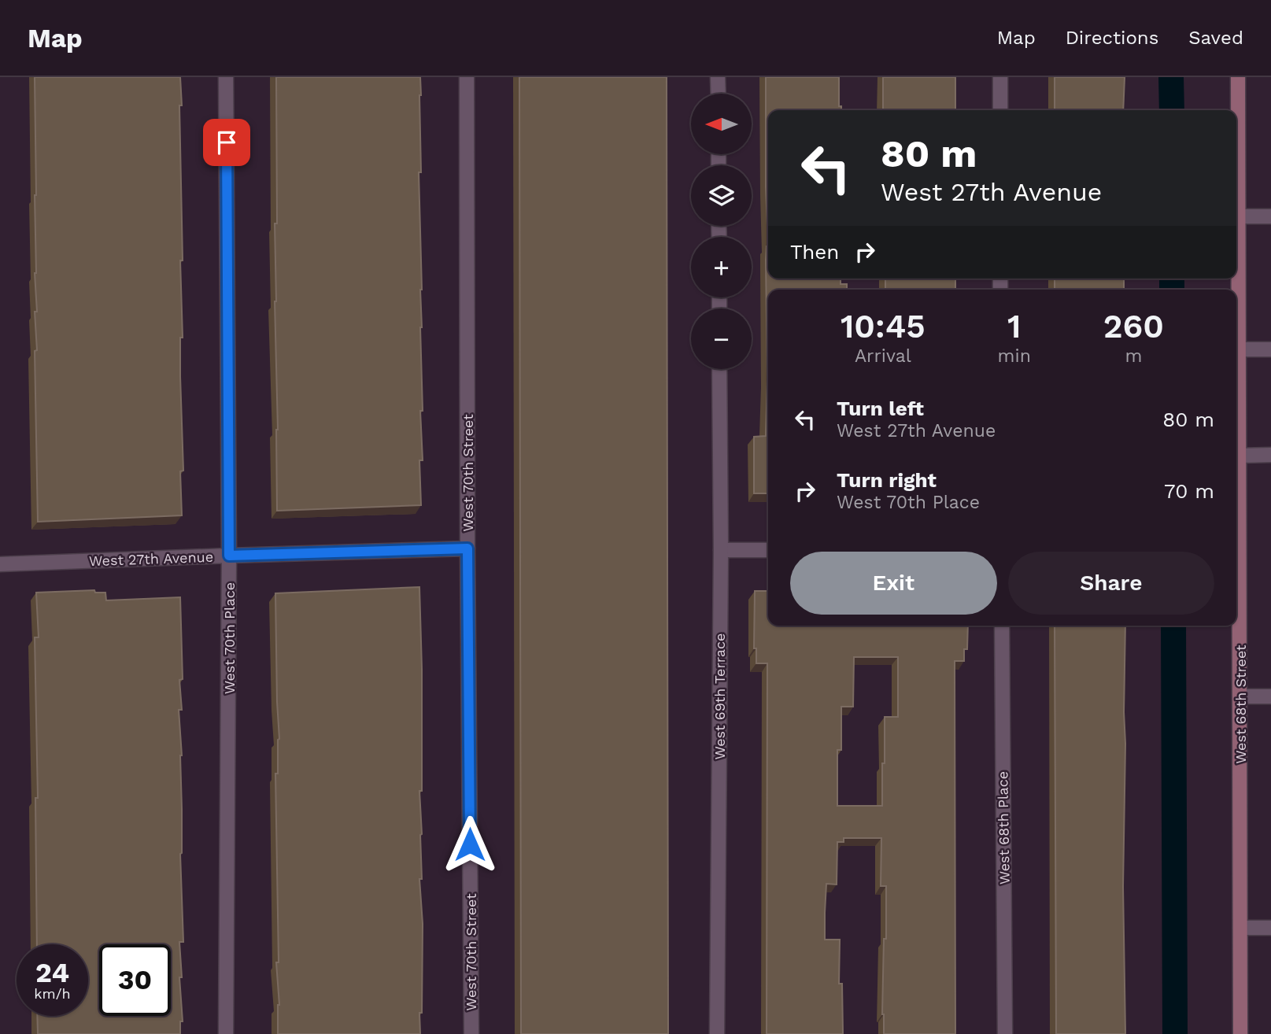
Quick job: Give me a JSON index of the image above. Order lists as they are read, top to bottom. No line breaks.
{"streets":{"main road":["West 68th Street"],"street":["West 70th Street","West 27th Avenue","West 70th Place","West 69th Terrace","West 68th Place"]},"crossings":[["West 70th Street","West 27th Avenue"],["West 27th Avenue","West 70th Place"]],"north":"left","page":{"header":"Map","nav":["Map","Directions","Saved"],"map_buttons":["+","−"],"turn":["80 m","West 27th Avenue"],"then":"Then","eta":["10:45","Arrival","1","min","260","m"],"list":[{"name":"Turn left","note":"West 27th Avenue","value":"80 m"},{"name":"Turn right","note":"West 70th Place","value":"70 m"}],"buttons":["Exit","Share"],"speed":"24 km/h","limit":"30"}}
